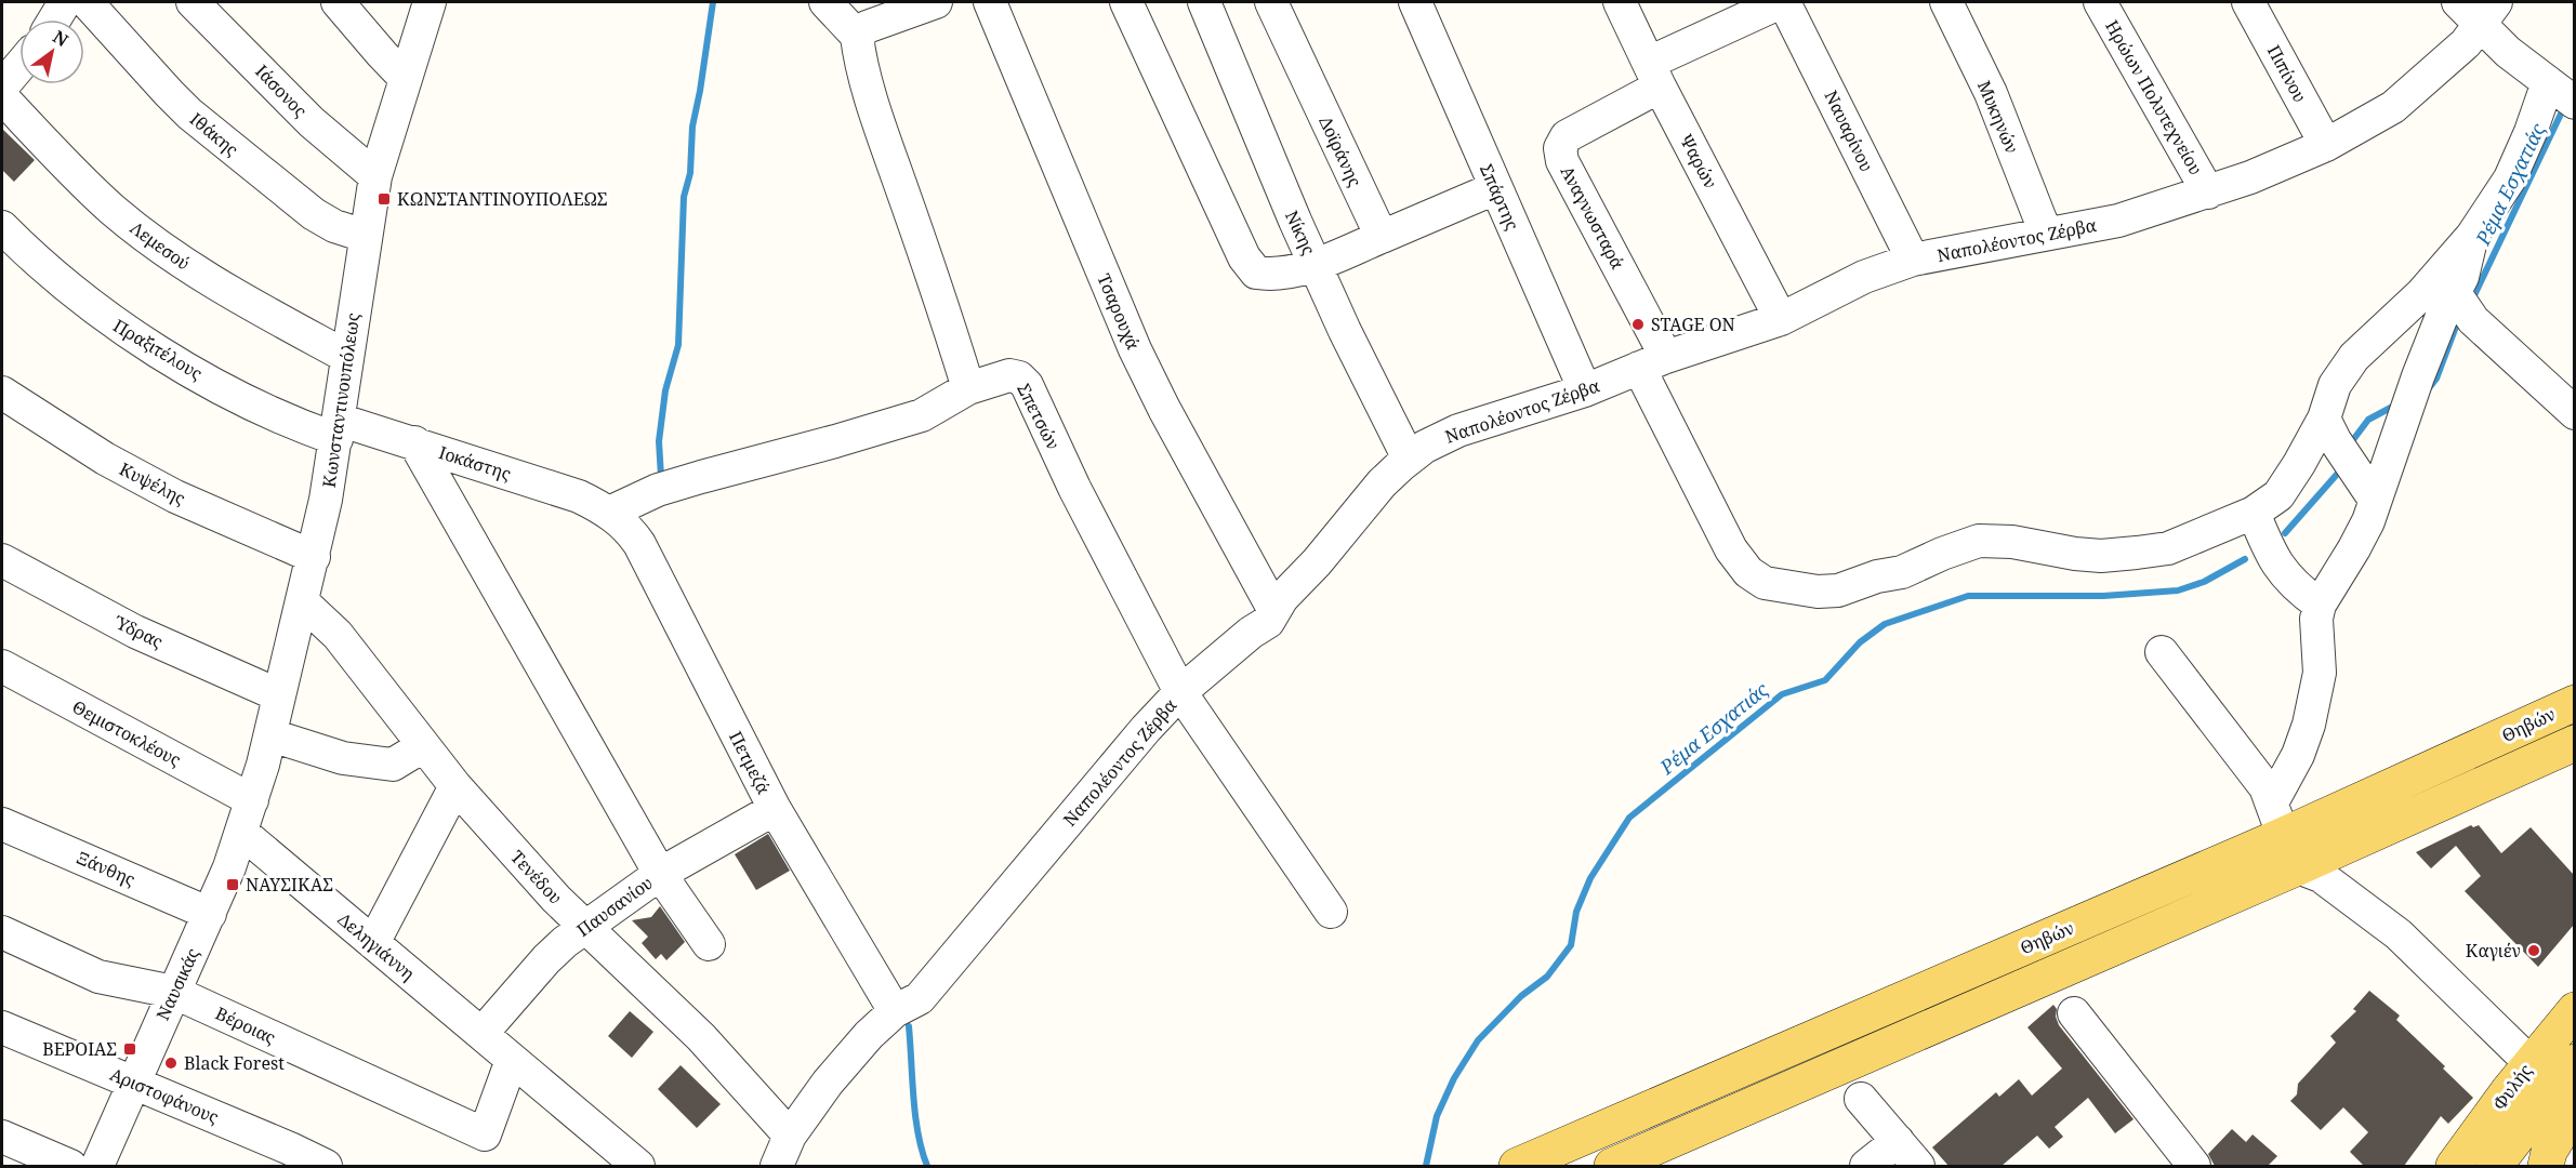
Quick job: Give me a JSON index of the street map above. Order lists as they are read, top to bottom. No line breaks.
{"streets":{"main road":["Θηβών","Φυλής"],"street":["Πιπίνου","Ιάσονος","Ηρώων Πολυτεχνείου","Μυκηνών","Ναυαρίνου","Ιθάκης","Δοϊράνης","Ψαρών","Σπάρτης","Αναγνωσταρά","Νίκης","Ναπολέοντος Ζέρβα","Λεμεσού","Τσαρουχά","Πραξιτέλους","Κωνσταντινουπόλεως","Σπετσών","Ιοκάστης","Κυψέλης","Ύδρας","Θεμιστοκλέους","Πετμεζά","Ξάνθης","Τενέδου","Παυσανίου","Δεληγιάννη","Ναυσικάς","Βέροιας","Αριστοφάνους"]},"crossings":[["Πιπίνου","Ναπολέοντος Ζέρβα"],["Ιάσονος","Κωνσταντινουπόλεως"],["Ηρώων Πολυτεχνείου","Ναπολέοντος Ζέρβα"],["Μυκηνών","Ναπολέοντος Ζέρβα"],["Ναυαρίνου","Αναγνωσταρά"],["Ναυαρίνου","Ναπολέοντος Ζέρβα"],["Ιθάκης","Κωνσταντινουπόλεως"],["Ψαρών","Αναγνωσταρά"],["Ψαρών","Ναπολέοντος Ζέρβα"],["Σπάρτης","Ναπολέοντος Ζέρβα"],["Αναγνωσταρά","Ναπολέοντος Ζέρβα"],["Νίκης","Ναπολέοντος Ζέρβα"],["Ναπολέοντος Ζέρβα","Τσαρουχά"],["Ναπολέοντος Ζέρβα","Σπετσών"],["Ναπολέοντος Ζέρβα","Πετμεζά"],["Ναπολέοντος Ζέρβα","Τενέδου"],["Λεμεσού","Κωνσταντινουπόλεως"],["Πραξιτέλους","Κωνσταντινουπόλεως"],["Πραξιτέλους","Ιοκάστης"],["Κωνσταντινουπόλεως","Ιοκάστης"],["Κωνσταντινουπόλεως","Κυψέλης"],["Κωνσταντινουπόλεως","Ύδρας"],["Κωνσταντινουπόλεως","Θεμιστοκλέους"],["Κωνσταντινουπόλεως","Τενέδου"],["Κωνσταντινουπόλεως","Ναυσικάς"],["Σπετσών","Ιοκάστης"],["Σπετσών","Πετμεζά"],["Ιοκάστης","Πετμεζά"],["Θεμιστοκλέους","Ναυσικάς"],["Πετμεζά","Παυσανίου"],["Ξάνθης","Ναυσικάς"],["Τενέδου","Παυσανίου"],["Παυσανίου","Δεληγιάννη"],["Δεληγιάννη","Ναυσικάς"],["Δεληγιάννη","Βέροιας"],["Ναυσικάς","Βέροιας"],["Ναυσικάς","Αριστοφάνους"]],"water":["Ρέμα Εσχατιάς"],"places":{"transit":["ΚΩΝΣΤΑΝΤΙΝΟΥΠΟΛΕΩΣ","ΝΑΥΣΙΚΑΣ","ΒΕΡΟΙΑΣ"],"other":["STAGE ON","Καγιέν","Black Forest"]},"north":"top right"}
